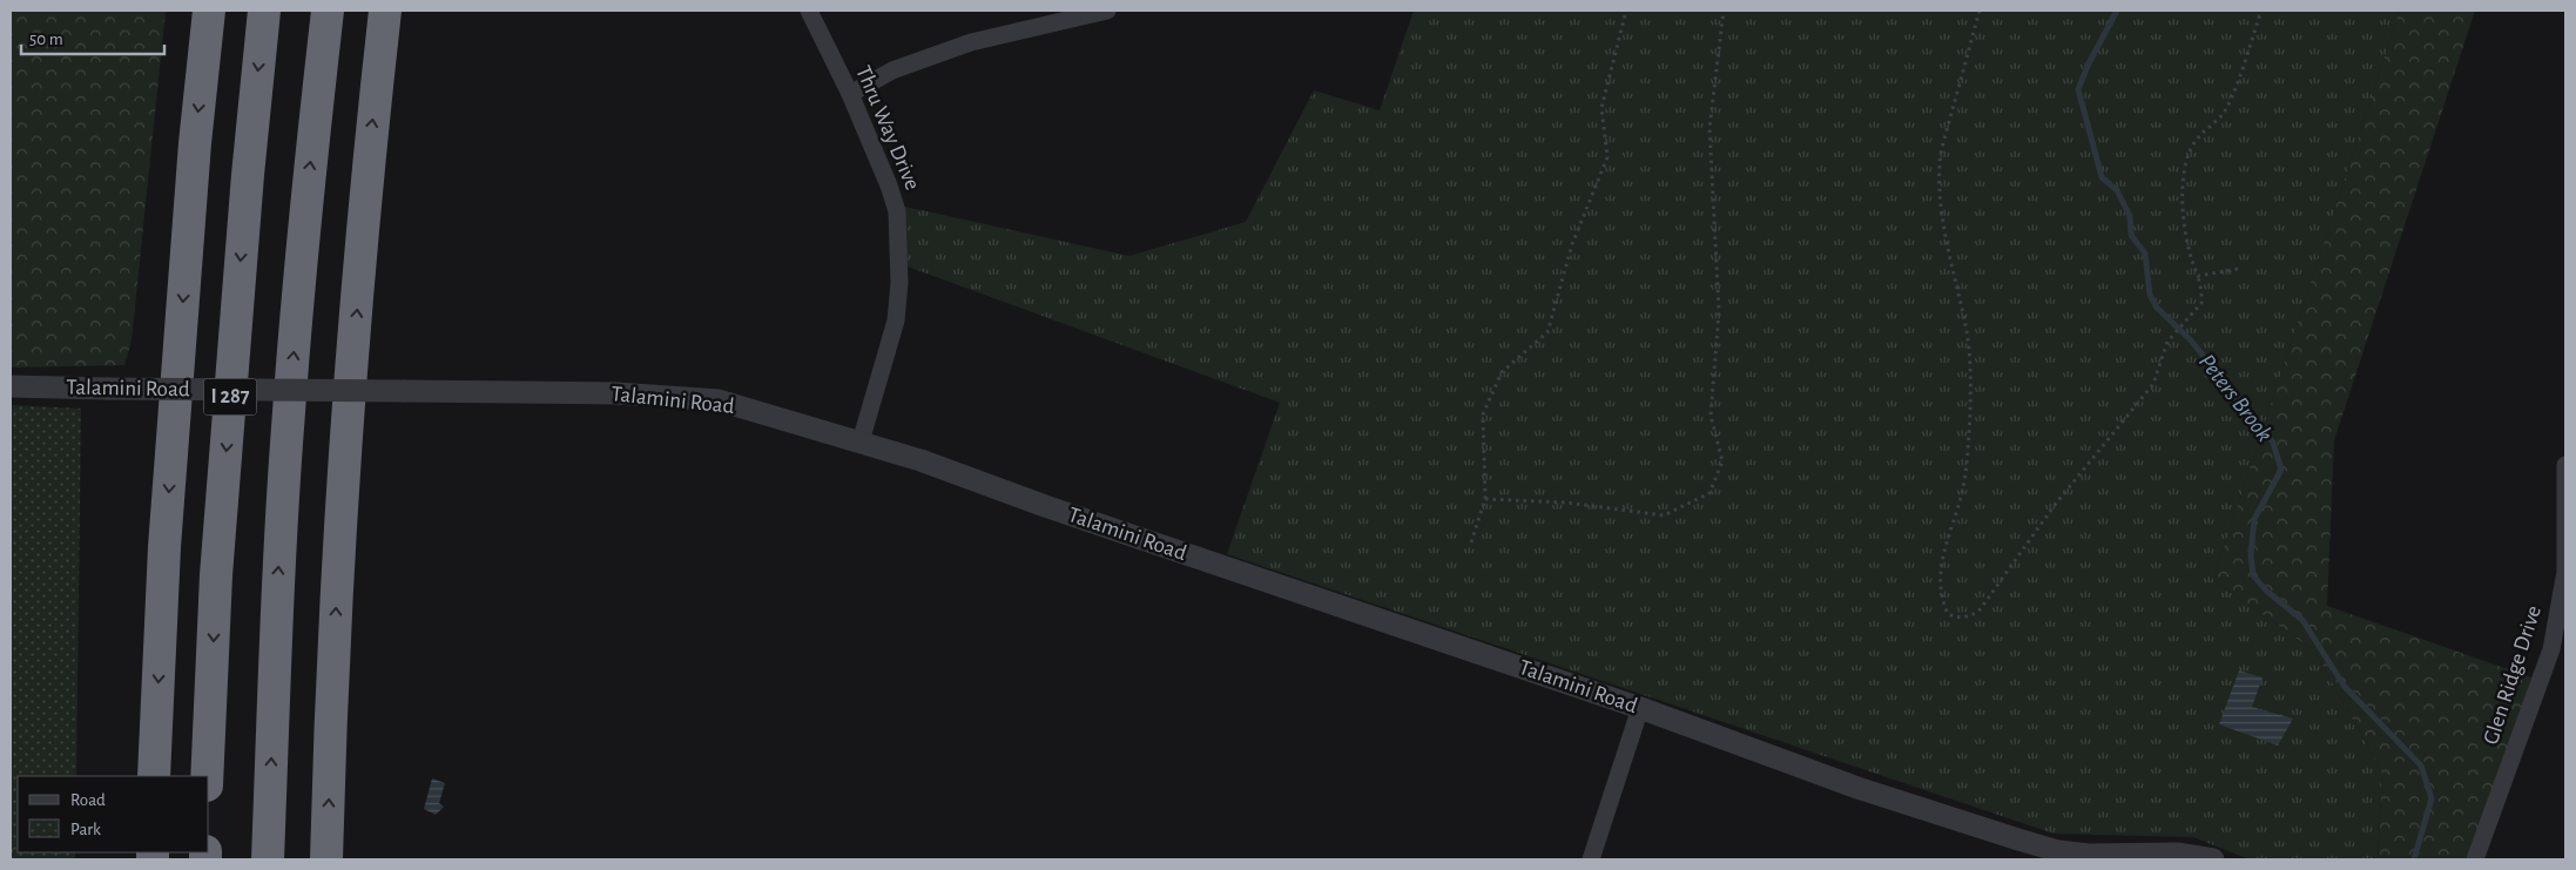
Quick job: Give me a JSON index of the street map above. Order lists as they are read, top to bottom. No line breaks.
{"streets":{"highway":["I 287"],"street":["Thru Way Drive","Talamini Road","Glen Ridge Drive"]},"crossings":[["Thru Way Drive","Talamini Road"]],"water":["Peters Brook"],"legend":["Road","Park"],"scale_bar":"50 m"}
